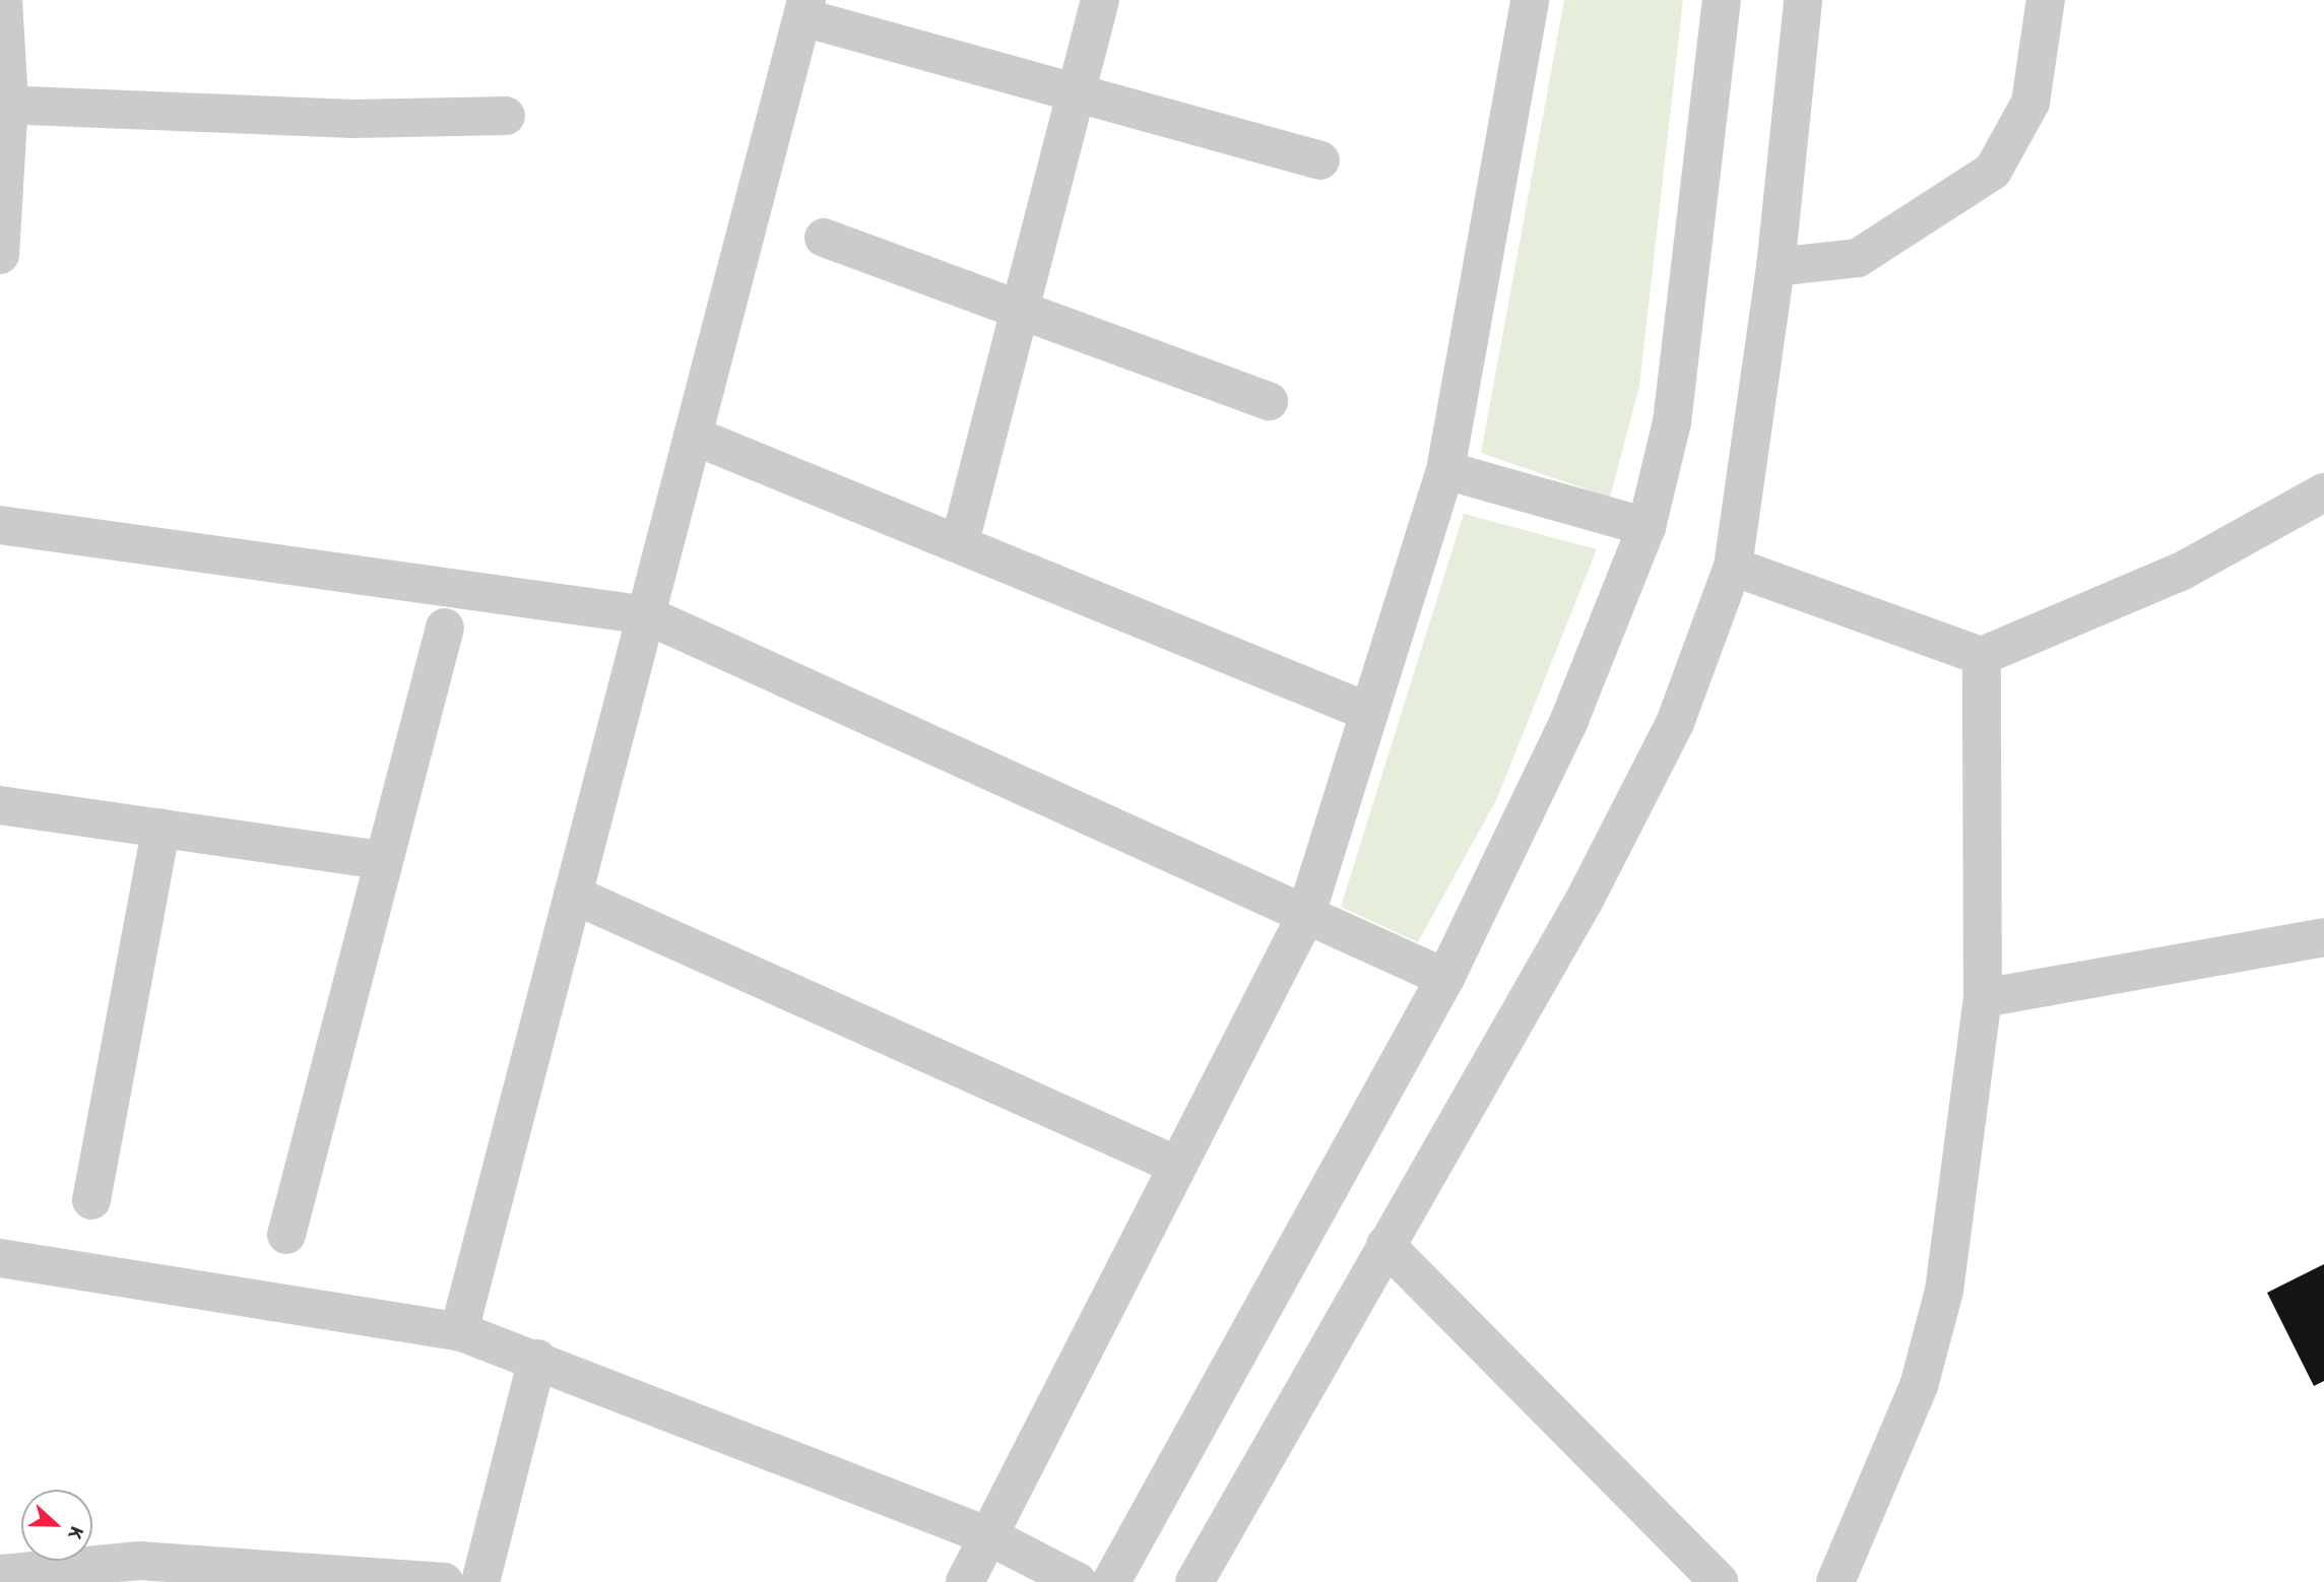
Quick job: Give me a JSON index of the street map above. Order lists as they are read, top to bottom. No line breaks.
{"north":"right"}
